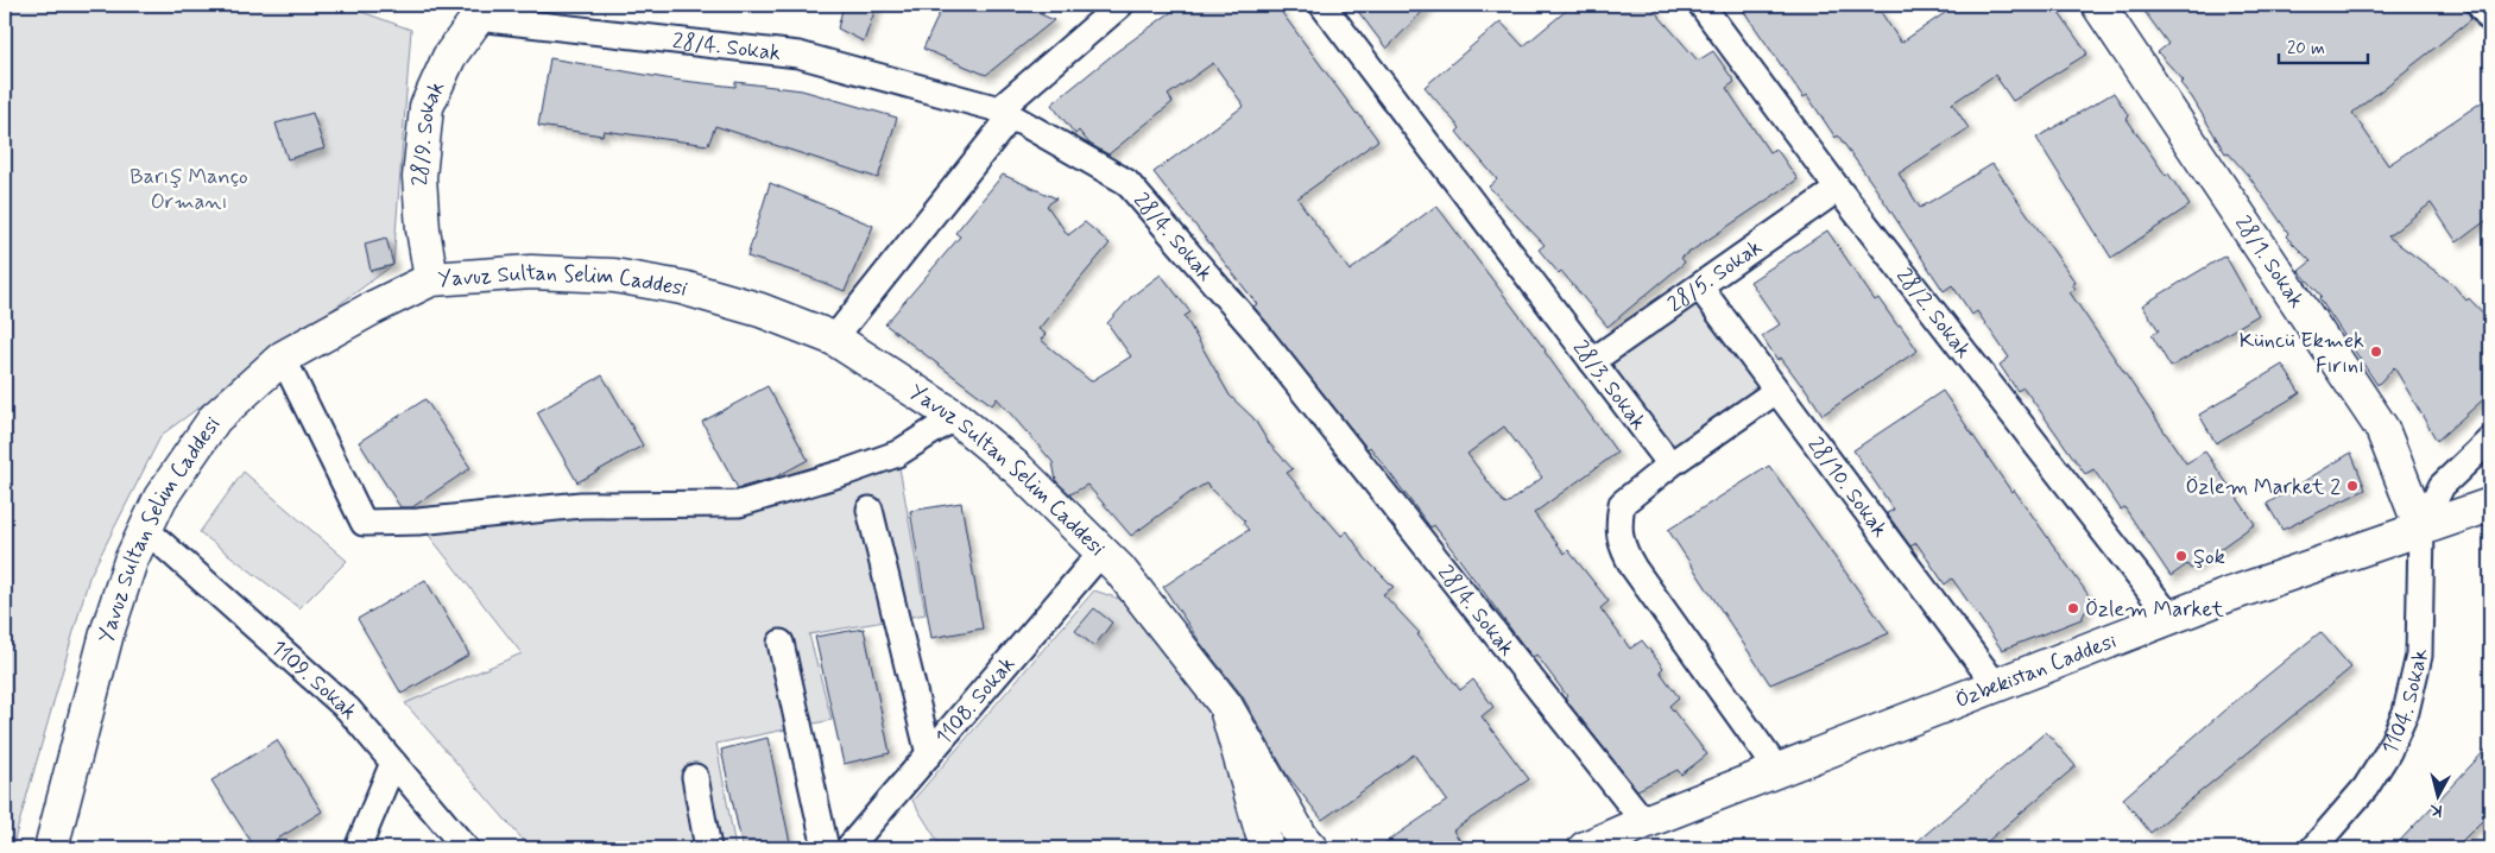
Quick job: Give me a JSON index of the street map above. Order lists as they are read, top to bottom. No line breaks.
{"streets":{"street":["28/4. Sokak","28/9. Sokak","28/1. Sokak","28/5. Sokak","Yavuz Sultan Selim Caddesi","28/2. Sokak","28/3. Sokak","28/10. Sokak","Özbekistan Caddesi","1109. Sokak","1108. Sokak","1104. Sokak"]},"crossings":[["28/4. Sokak","28/9. Sokak"],["28/4. Sokak","Özbekistan Caddesi"],["28/9. Sokak","Yavuz Sultan Selim Caddesi"],["28/1. Sokak","Özbekistan Caddesi"],["28/1. Sokak","1104. Sokak"],["28/5. Sokak","28/2. Sokak"],["28/5. Sokak","28/3. Sokak"],["28/5. Sokak","28/10. Sokak"],["Yavuz Sultan Selim Caddesi","1109. Sokak"],["Yavuz Sultan Selim Caddesi","1108. Sokak"],["28/2. Sokak","Özbekistan Caddesi"],["28/10. Sokak","Özbekistan Caddesi"],["Özbekistan Caddesi","1104. Sokak"]],"parks":["Barış Manço Ormanı"],"places":["Küncü Ekmek Fırını","Özlem Market 2","Şok","Özlem Market"],"scale_bar":"20 m","north":"bottom"}
